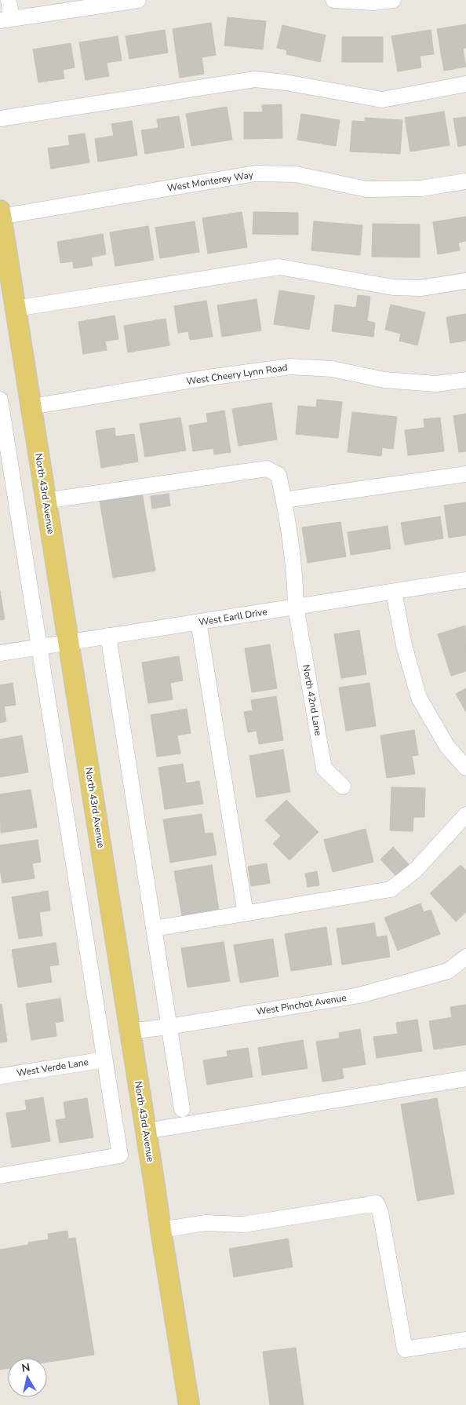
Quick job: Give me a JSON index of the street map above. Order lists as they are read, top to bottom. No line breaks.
{"streets":{"main road":["North 43rd Avenue"],"street":["West Monterey Way","West Cheery Lynn Road","West Earll Drive","North 42nd Lane","West Pinchot Avenue","West Verde Lane"]},"crossings":[["West Monterey Way","North 43rd Avenue"],["West Cheery Lynn Road","North 43rd Avenue"],["North 43rd Avenue","West Earll Drive"],["North 43rd Avenue","North 42nd Lane"],["North 43rd Avenue","West Pinchot Avenue"],["West Earll Drive","North 42nd Lane"]],"north":"top"}
